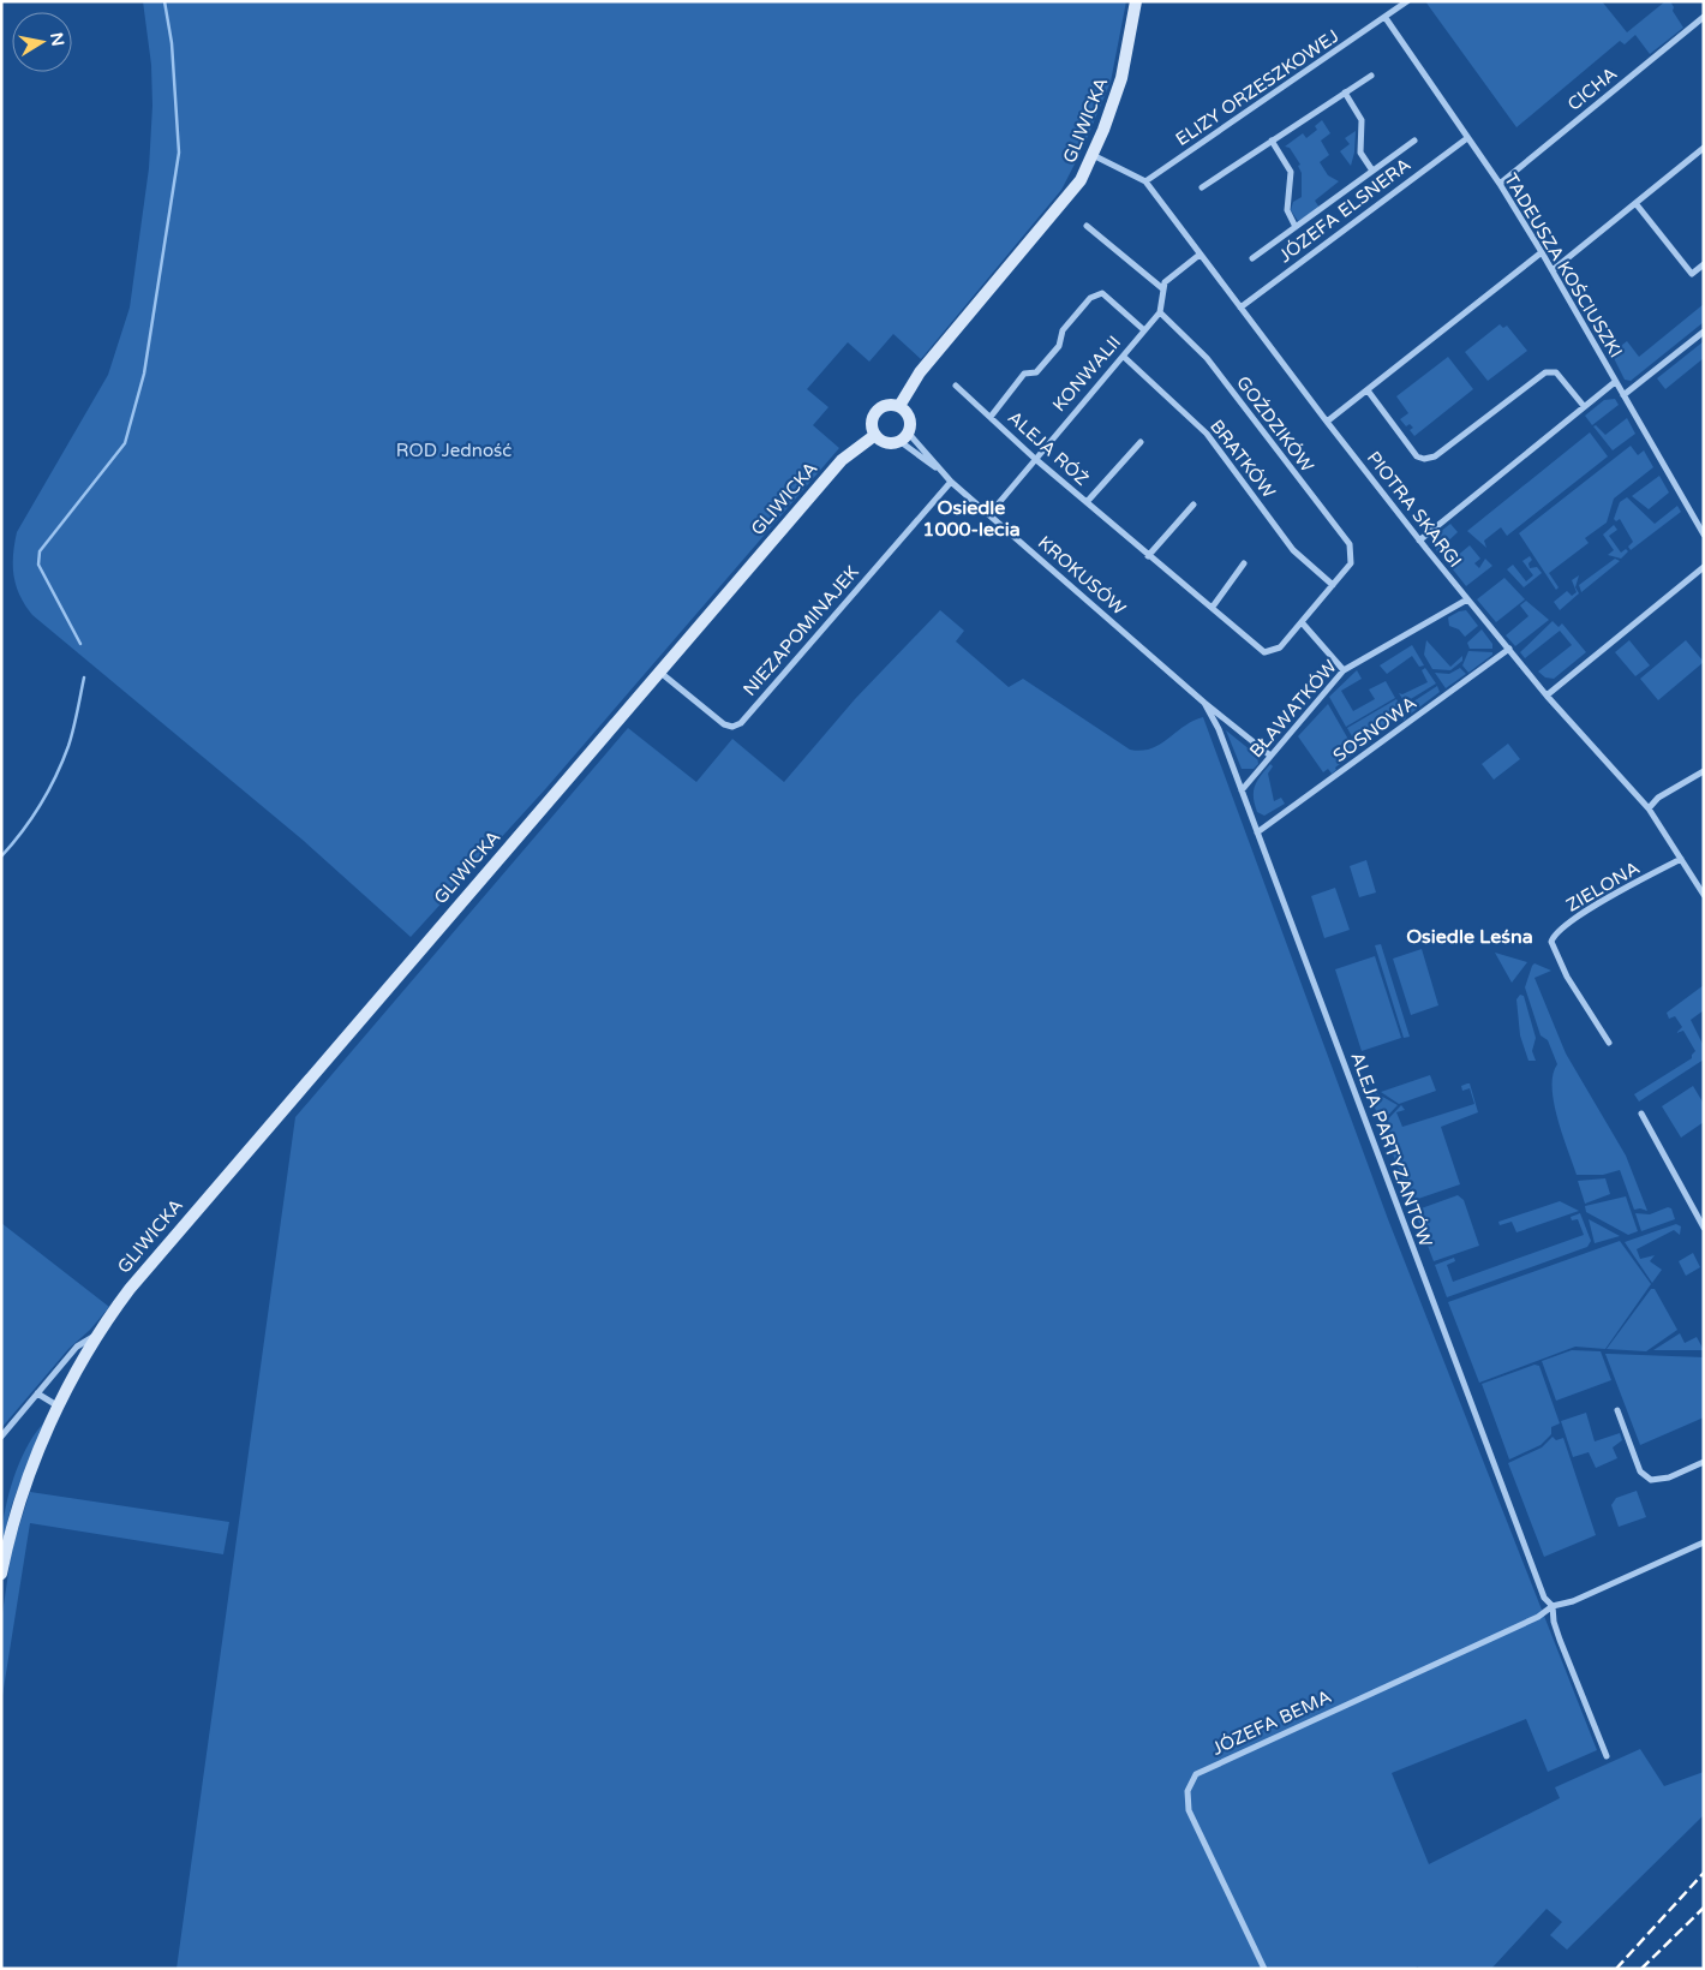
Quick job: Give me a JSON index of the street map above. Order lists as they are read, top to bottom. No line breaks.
{"streets":{"main road":["GLIWICKA"],"street":["ELIZY ORZESZKOWEJ","CICHA","JÓZEFA ELSNERA","TADEUSZA KOŚCIUSZKI","KONWALII","GOŹDZIKÓW","ALEJA RÓŻ","BRATKÓW","PIOTRA SKARGI","KROKUSÓW","NIEZAPOMINAJEK","BŁAWATKÓW","SOSNOWA","ZIELONA","ALEJA PARTYZANTÓW","JÓZEFA BEMA"]},"crossings":[["ELIZY ORZESZKOWEJ","TADEUSZA KOŚCIUSZKI"],["ELIZY ORZESZKOWEJ","PIOTRA SKARGI"],["CICHA","TADEUSZA KOŚCIUSZKI"],["GLIWICKA","PIOTRA SKARGI"],["GLIWICKA","KROKUSÓW"],["GLIWICKA","NIEZAPOMINAJEK"],["JÓZEFA ELSNERA","TADEUSZA KOŚCIUSZKI"],["JÓZEFA ELSNERA","PIOTRA SKARGI"],["KONWALII","GOŹDZIKÓW"],["KONWALII","ALEJA RÓŻ"],["KONWALII","BRATKÓW"],["KONWALII","KROKUSÓW"],["GOŹDZIKÓW","ALEJA RÓŻ"],["ALEJA RÓŻ","BRATKÓW"],["PIOTRA SKARGI","BŁAWATKÓW"],["PIOTRA SKARGI","SOSNOWA"],["PIOTRA SKARGI","ZIELONA"],["KROKUSÓW","NIEZAPOMINAJEK"],["KROKUSÓW","BŁAWATKÓW"],["KROKUSÓW","ALEJA PARTYZANTÓW"],["BŁAWATKÓW","ALEJA PARTYZANTÓW"],["SOSNOWA","ALEJA PARTYZANTÓW"],["ALEJA PARTYZANTÓW","JÓZEFA BEMA"]],"districts":["Osiedle 1000-lecia","Osiedle Leśna"],"parks":["ROD Jedność"],"north":"right"}
